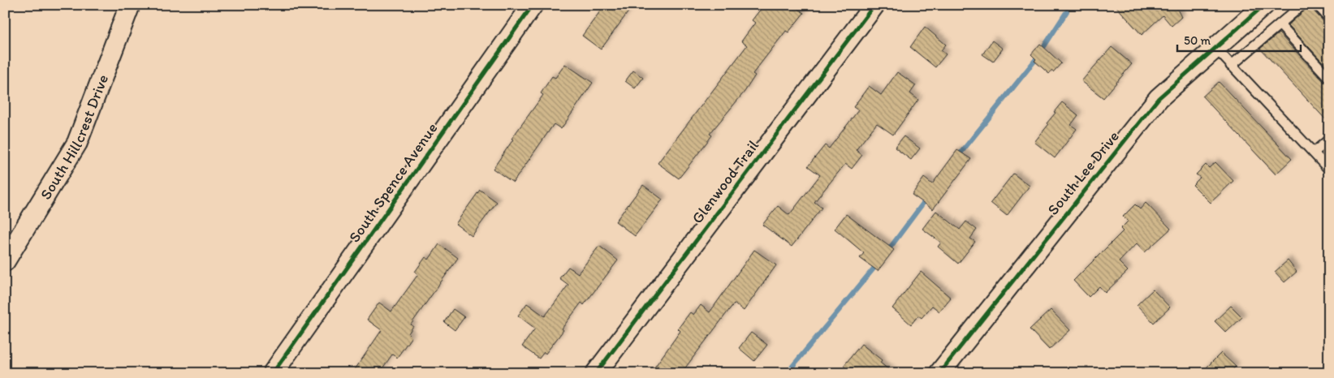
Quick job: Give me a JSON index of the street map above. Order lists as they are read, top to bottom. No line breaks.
{"streets":{"street":["South Hillcrest Drive","South Lee Drive","Glenwood Trail","South Spence Avenue"]},"scale_bar":"50 m"}
